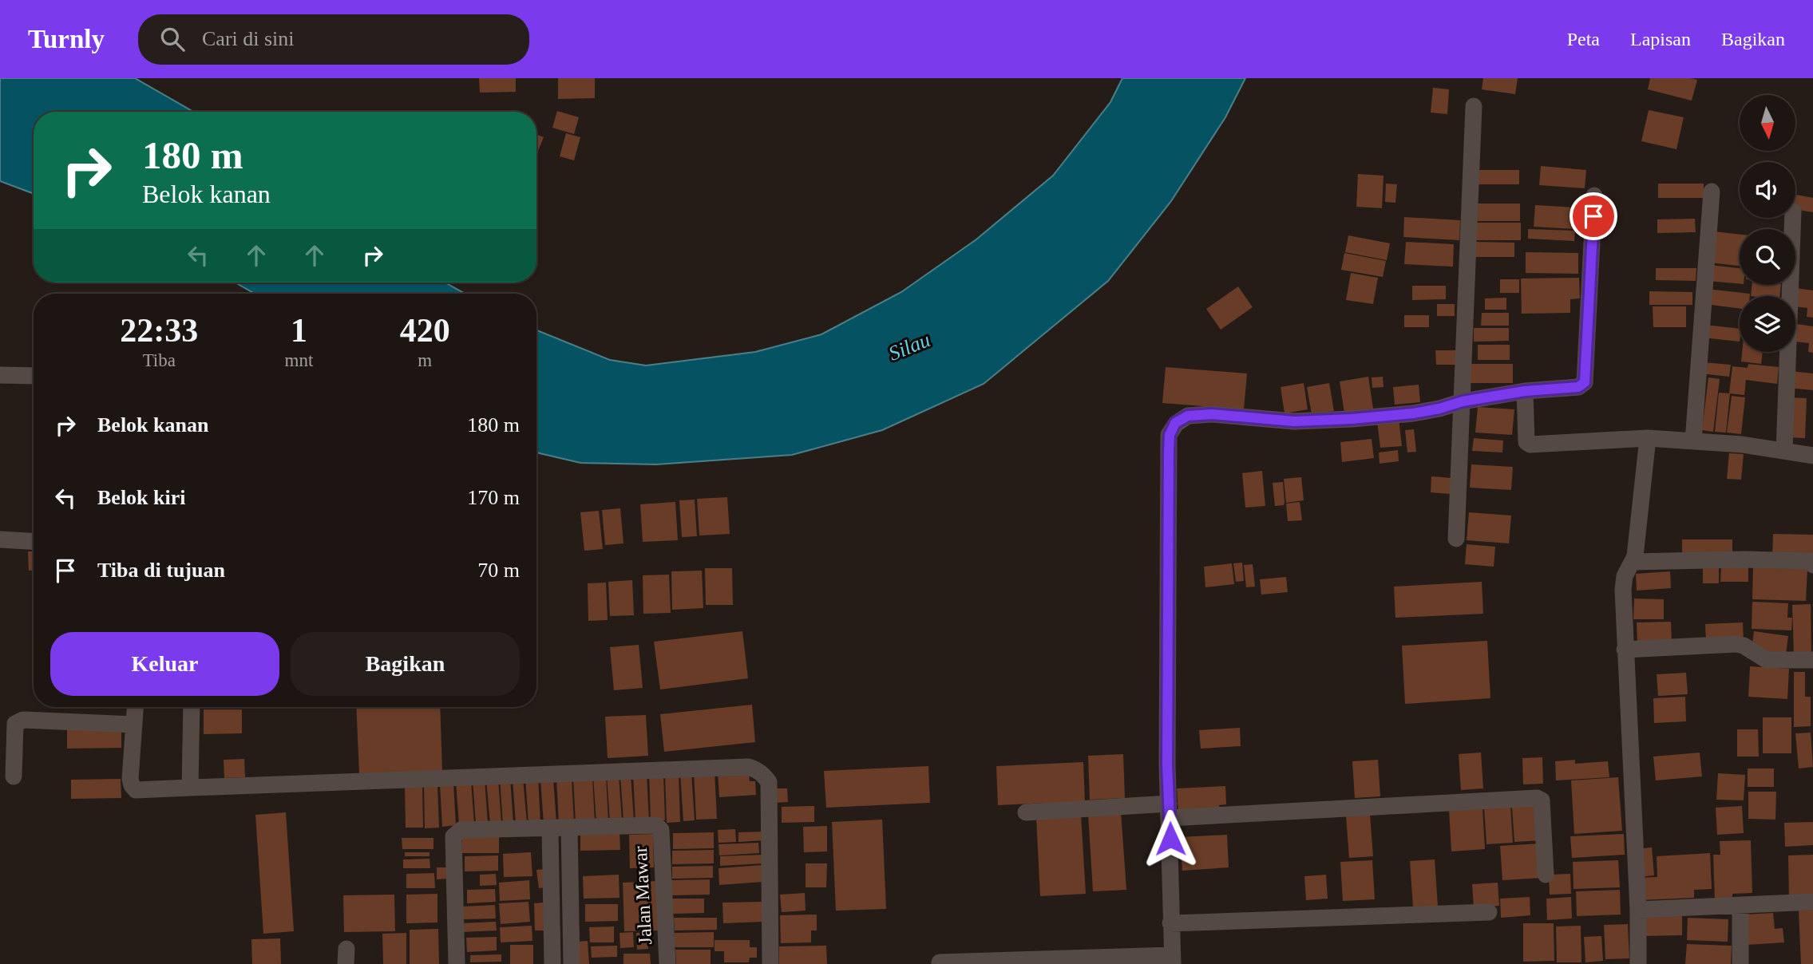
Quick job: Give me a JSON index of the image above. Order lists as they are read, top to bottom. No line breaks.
{"streets":{"street":["Jalan Mawar"]},"water":["Silau"],"north":"bottom","page":{"header":"Turnly","search":"Cari di sini","nav":["Peta","Lapisan","Bagikan"],"turn":["180 m","Belok kanan"],"eta":["22:33","Tiba","1","mnt","420","m"],"list":[{"name":"Belok kanan","value":"180 m"},{"name":"Belok kiri","value":"170 m"},{"name":"Tiba di tujuan","value":"70 m"}],"buttons":["Keluar","Bagikan"]}}
